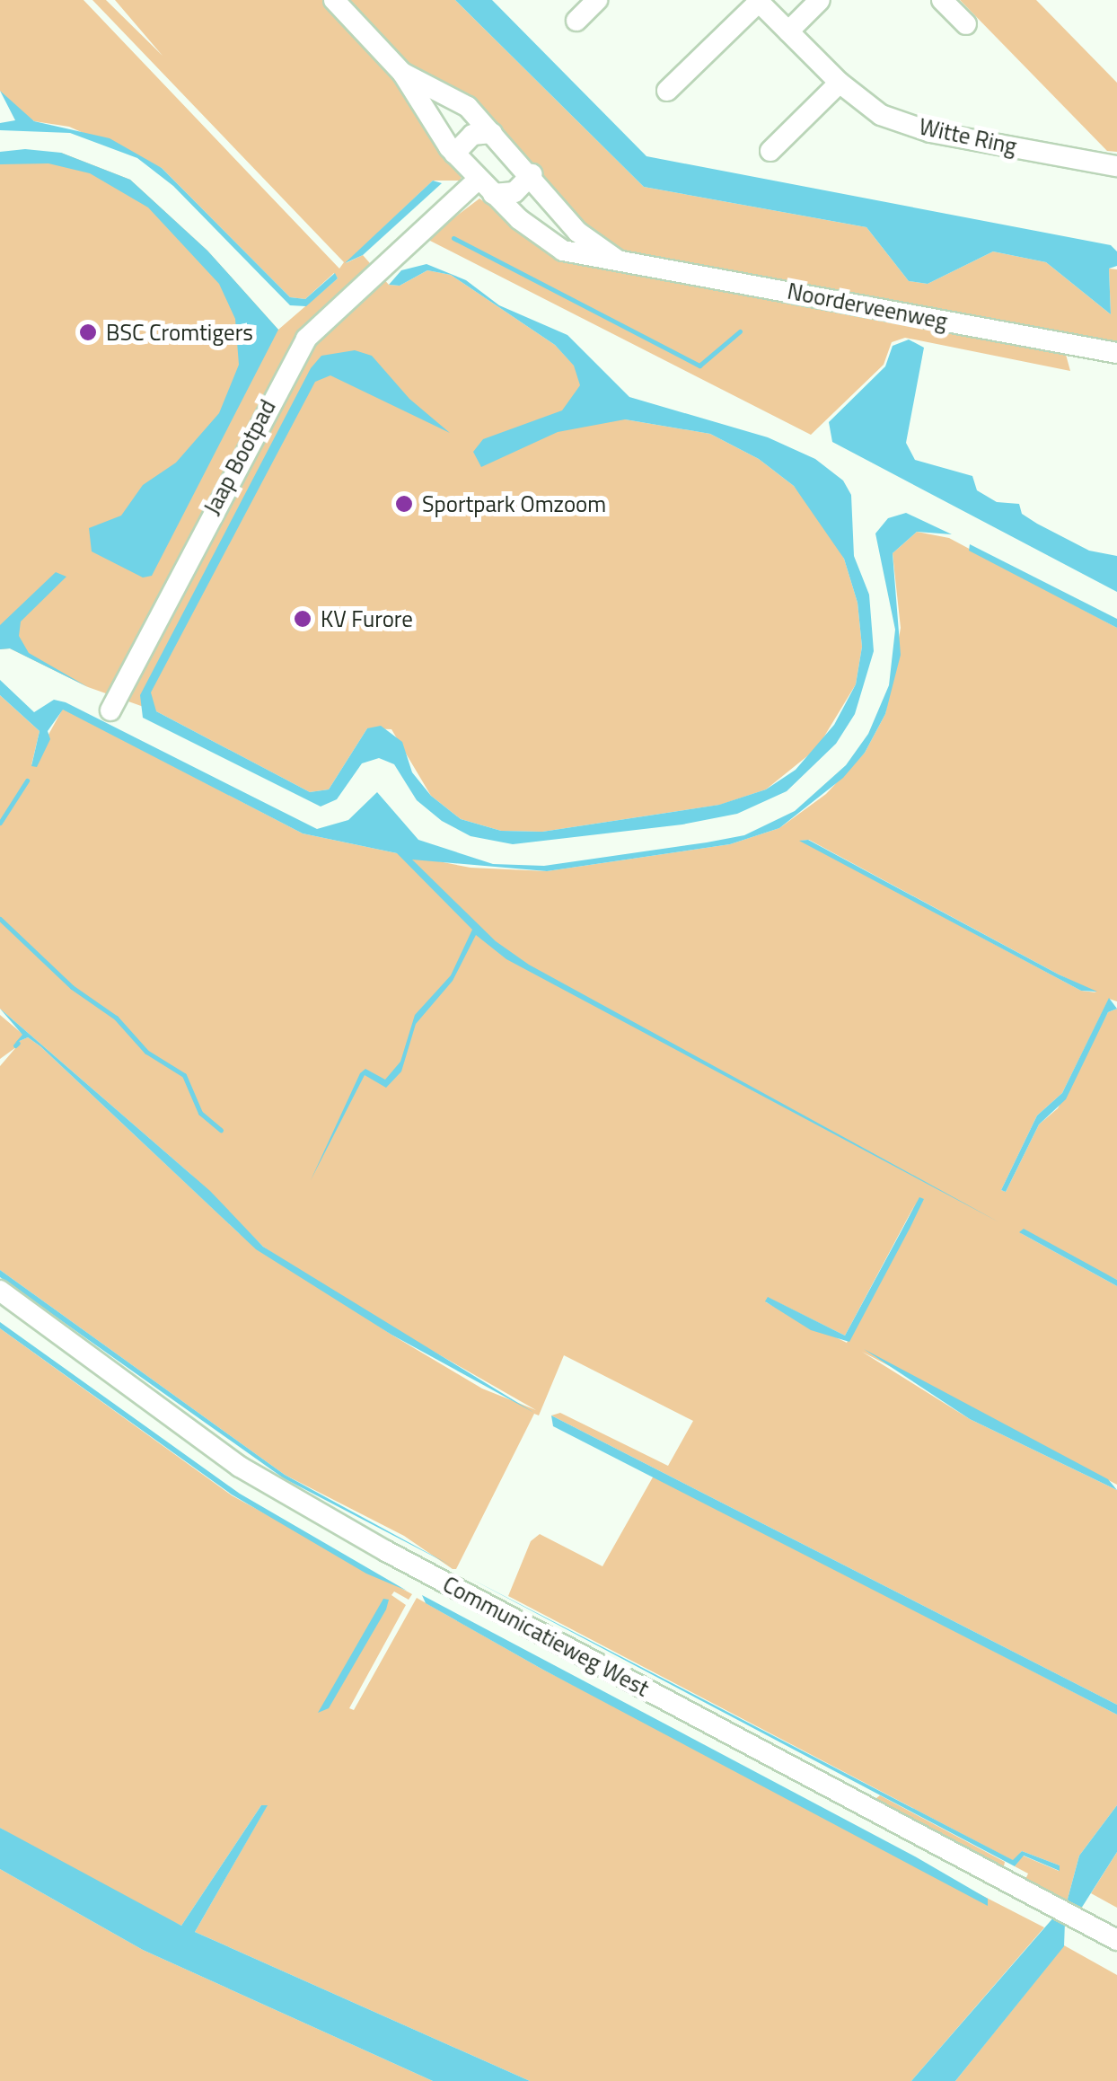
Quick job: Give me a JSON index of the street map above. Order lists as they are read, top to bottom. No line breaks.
{"streets":{"street":["Witte Ring","Noorderveenweg","Jaap Bootpad","Communicatieweg West"]},"crossings":[["Noorderveenweg","Jaap Bootpad"]],"places":["BSC Cromtigers","Sportpark Omzoom","KV Furore"]}
